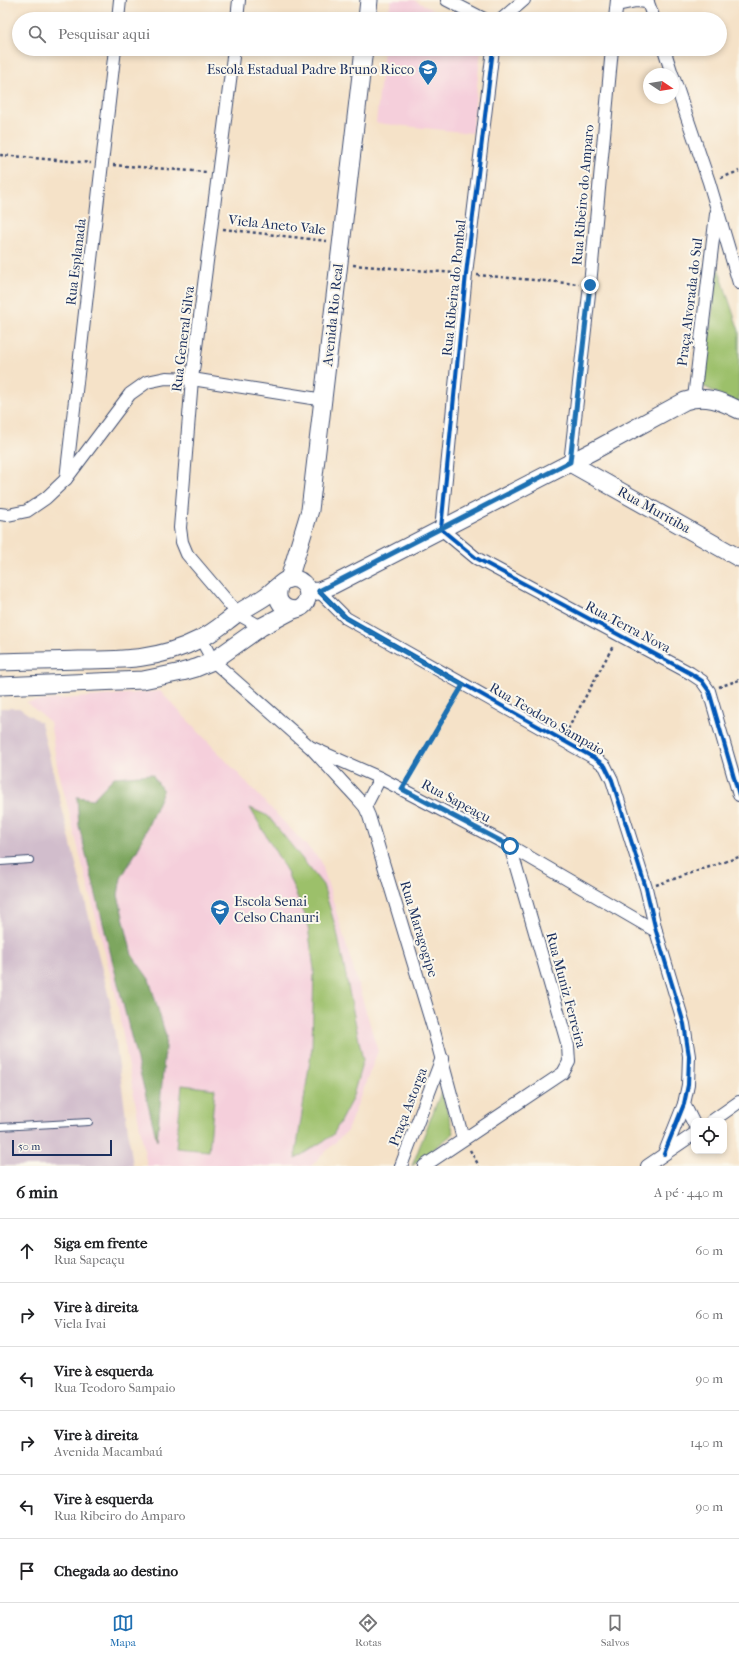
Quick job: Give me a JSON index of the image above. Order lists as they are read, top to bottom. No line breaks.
{"streets":{"street":["Rua Ribeiro do Amparo","Rua Esplanada","Rua Ribeira do Pombal","Praça Alvorada do Sul","Avenida Rio Real","Rua General Silva","Rua Muritiba","Rua Terra Nova","Rua Teodoro Sampaio","Rua Sapeaçu","Rua Maragogipe","Rua Muniz Ferreira","Praça Astorga"],"path":["Viela Aneto Vale"]},"crossings":[["Rua Ribeiro do Amparo","Rua Muritiba"],["Viela Aneto Vale","Avenida Rio Real"],["Viela Aneto Vale","Rua General Silva"],["Rua Ribeira do Pombal","Rua Terra Nova"],["Avenida Rio Real","Rua Teodoro Sampaio"],["Rua Teodoro Sampaio","Rua Sapeaçu"],["Rua Sapeaçu","Rua Maragogipe"],["Rua Sapeaçu","Rua Muniz Ferreira"],["Rua Maragogipe","Rua Muniz Ferreira"],["Rua Maragogipe","Praça Astorga"]],"places":{"school or university":["Escola Estadual Padre Bruno Ricco","Escola Senai Celso Chanuri"]},"scale_bar":"50 m","north":"right","page":{"search":"Pesquisar aqui","scale":"50 m","heading":["6 min","A pé · 440 m"],"list":[["Siga em frente","Rua Sapeaçu","60 m"],["Vire à direita","Viela Ivai","60 m"],["Vire à esquerda","Rua Teodoro Sampaio","90 m"],["Vire à direita","Avenida Macambaú","140 m"],["Vire à esquerda","Rua Ribeiro do Amparo","90 m"],"Chegada ao destino"],"nav":["Mapa","Rotas","Salvos"]}}
